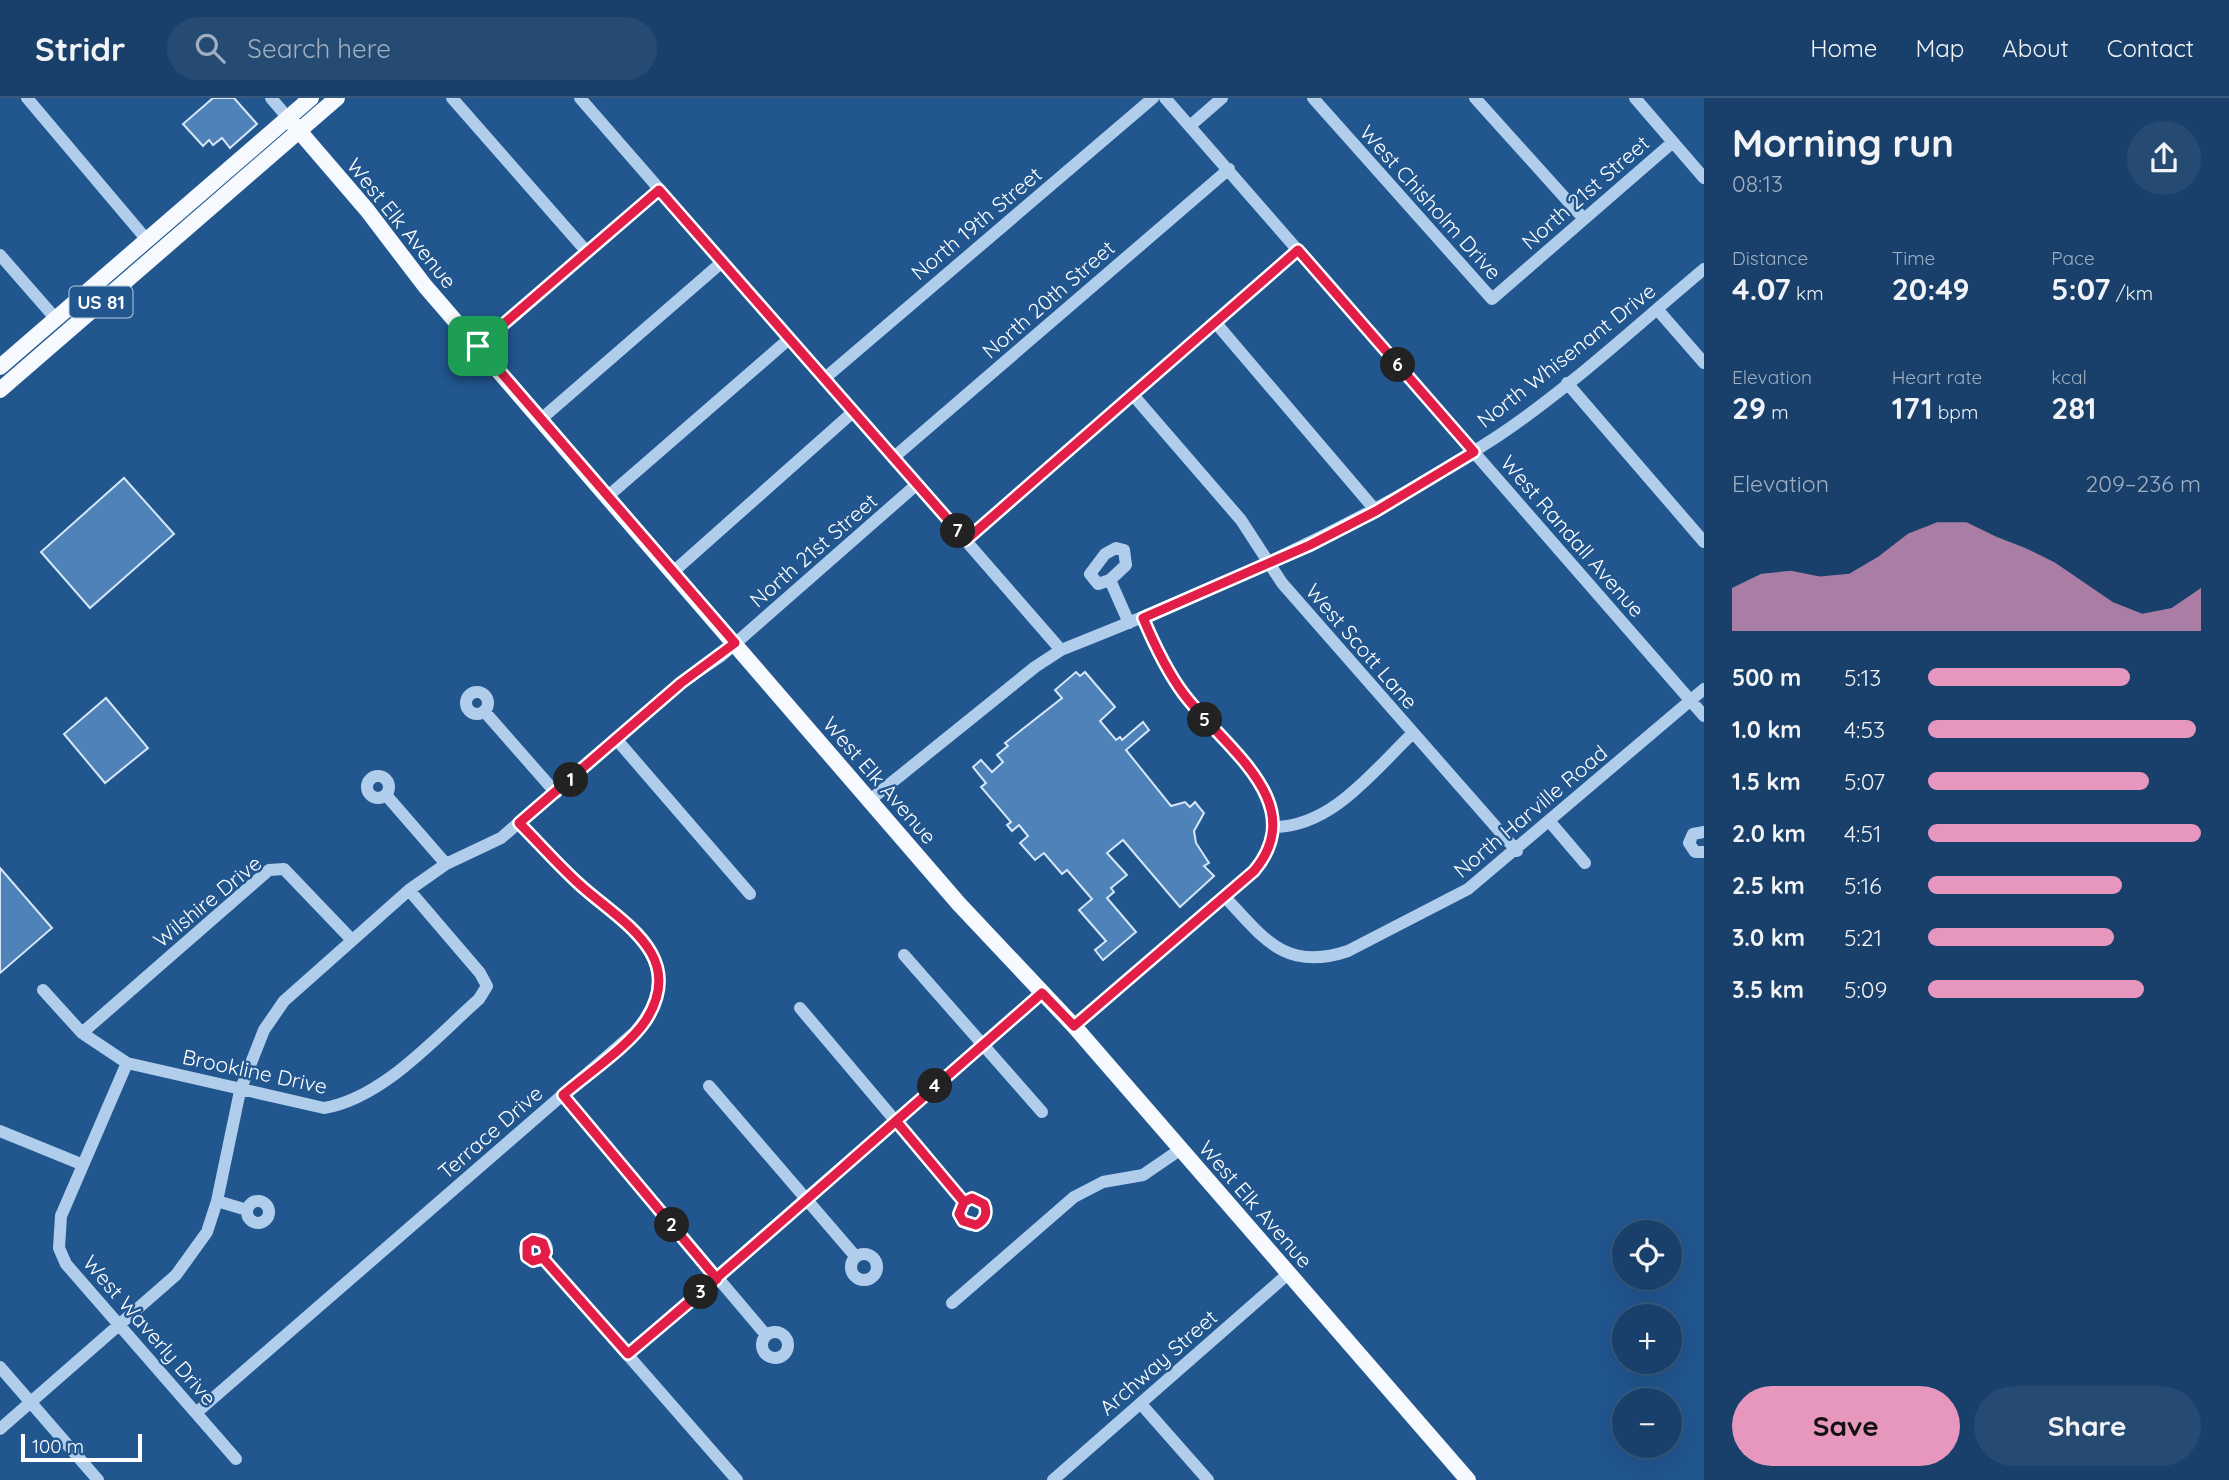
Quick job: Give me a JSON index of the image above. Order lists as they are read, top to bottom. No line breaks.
{"streets":{"main road":["West Elk Avenue","US 81"],"street":["North 21st Street","West Chisholm Drive","North 19th Street","North 20th Street","North Whisenant Drive","West Randall Avenue","West Scott Lane","North Harville Road","Wilshire Drive","Brookline Drive","Terrace Drive","West Waverly Drive","Archway Street"]},"crossings":[["North 21st Street","West Chisholm Drive"],["North 21st Street","West Elk Avenue"],["North 21st Street","Wilshire Drive"],["North 21st Street","Brookline Drive"],["North 21st Street","Terrace Drive"],["North 21st Street","West Waverly Drive"],["West Elk Avenue","US 81"],["West Elk Avenue","North Whisenant Drive"],["West Elk Avenue","Archway Street"],["North 20th Street","West Randall Avenue"],["North Whisenant Drive","West Randall Avenue"],["North Whisenant Drive","West Scott Lane"],["West Randall Avenue","North Harville Road"],["West Scott Lane","North Harville Road"],["Wilshire Drive","Brookline Drive"],["Brookline Drive","West Waverly Drive"],["Terrace Drive","West Waverly Drive"]],"scale_bar":"100 m","page":{"header":"Stridr","search":"Search here","nav":["Home","Map","About","Contact"],"heading":["Morning run","08:13"],"stats":[["Distance","4.07 km"],["Time","20:49"],["Pace","5:07 /km"],["Elevation","29 m"],["Heart rate","171 bpm"],["kcal","281"]],"pins":["6","7","5","1","4","2","3"],"chart":["Elevation","209–236 m"],"list":[{"name":"500 m","note":"5:13"},{"name":"1.0 km","note":"4:53"},{"name":"1.5 km","note":"5:07"},{"name":"2.0 km","note":"4:51"},{"name":"2.5 km","note":"5:16"},{"name":"3.0 km","note":"5:21"},{"name":"3.5 km","note":"5:09"}],"map_buttons":["+","−"],"buttons":["Save","Share"],"scale":"100 m"}}
